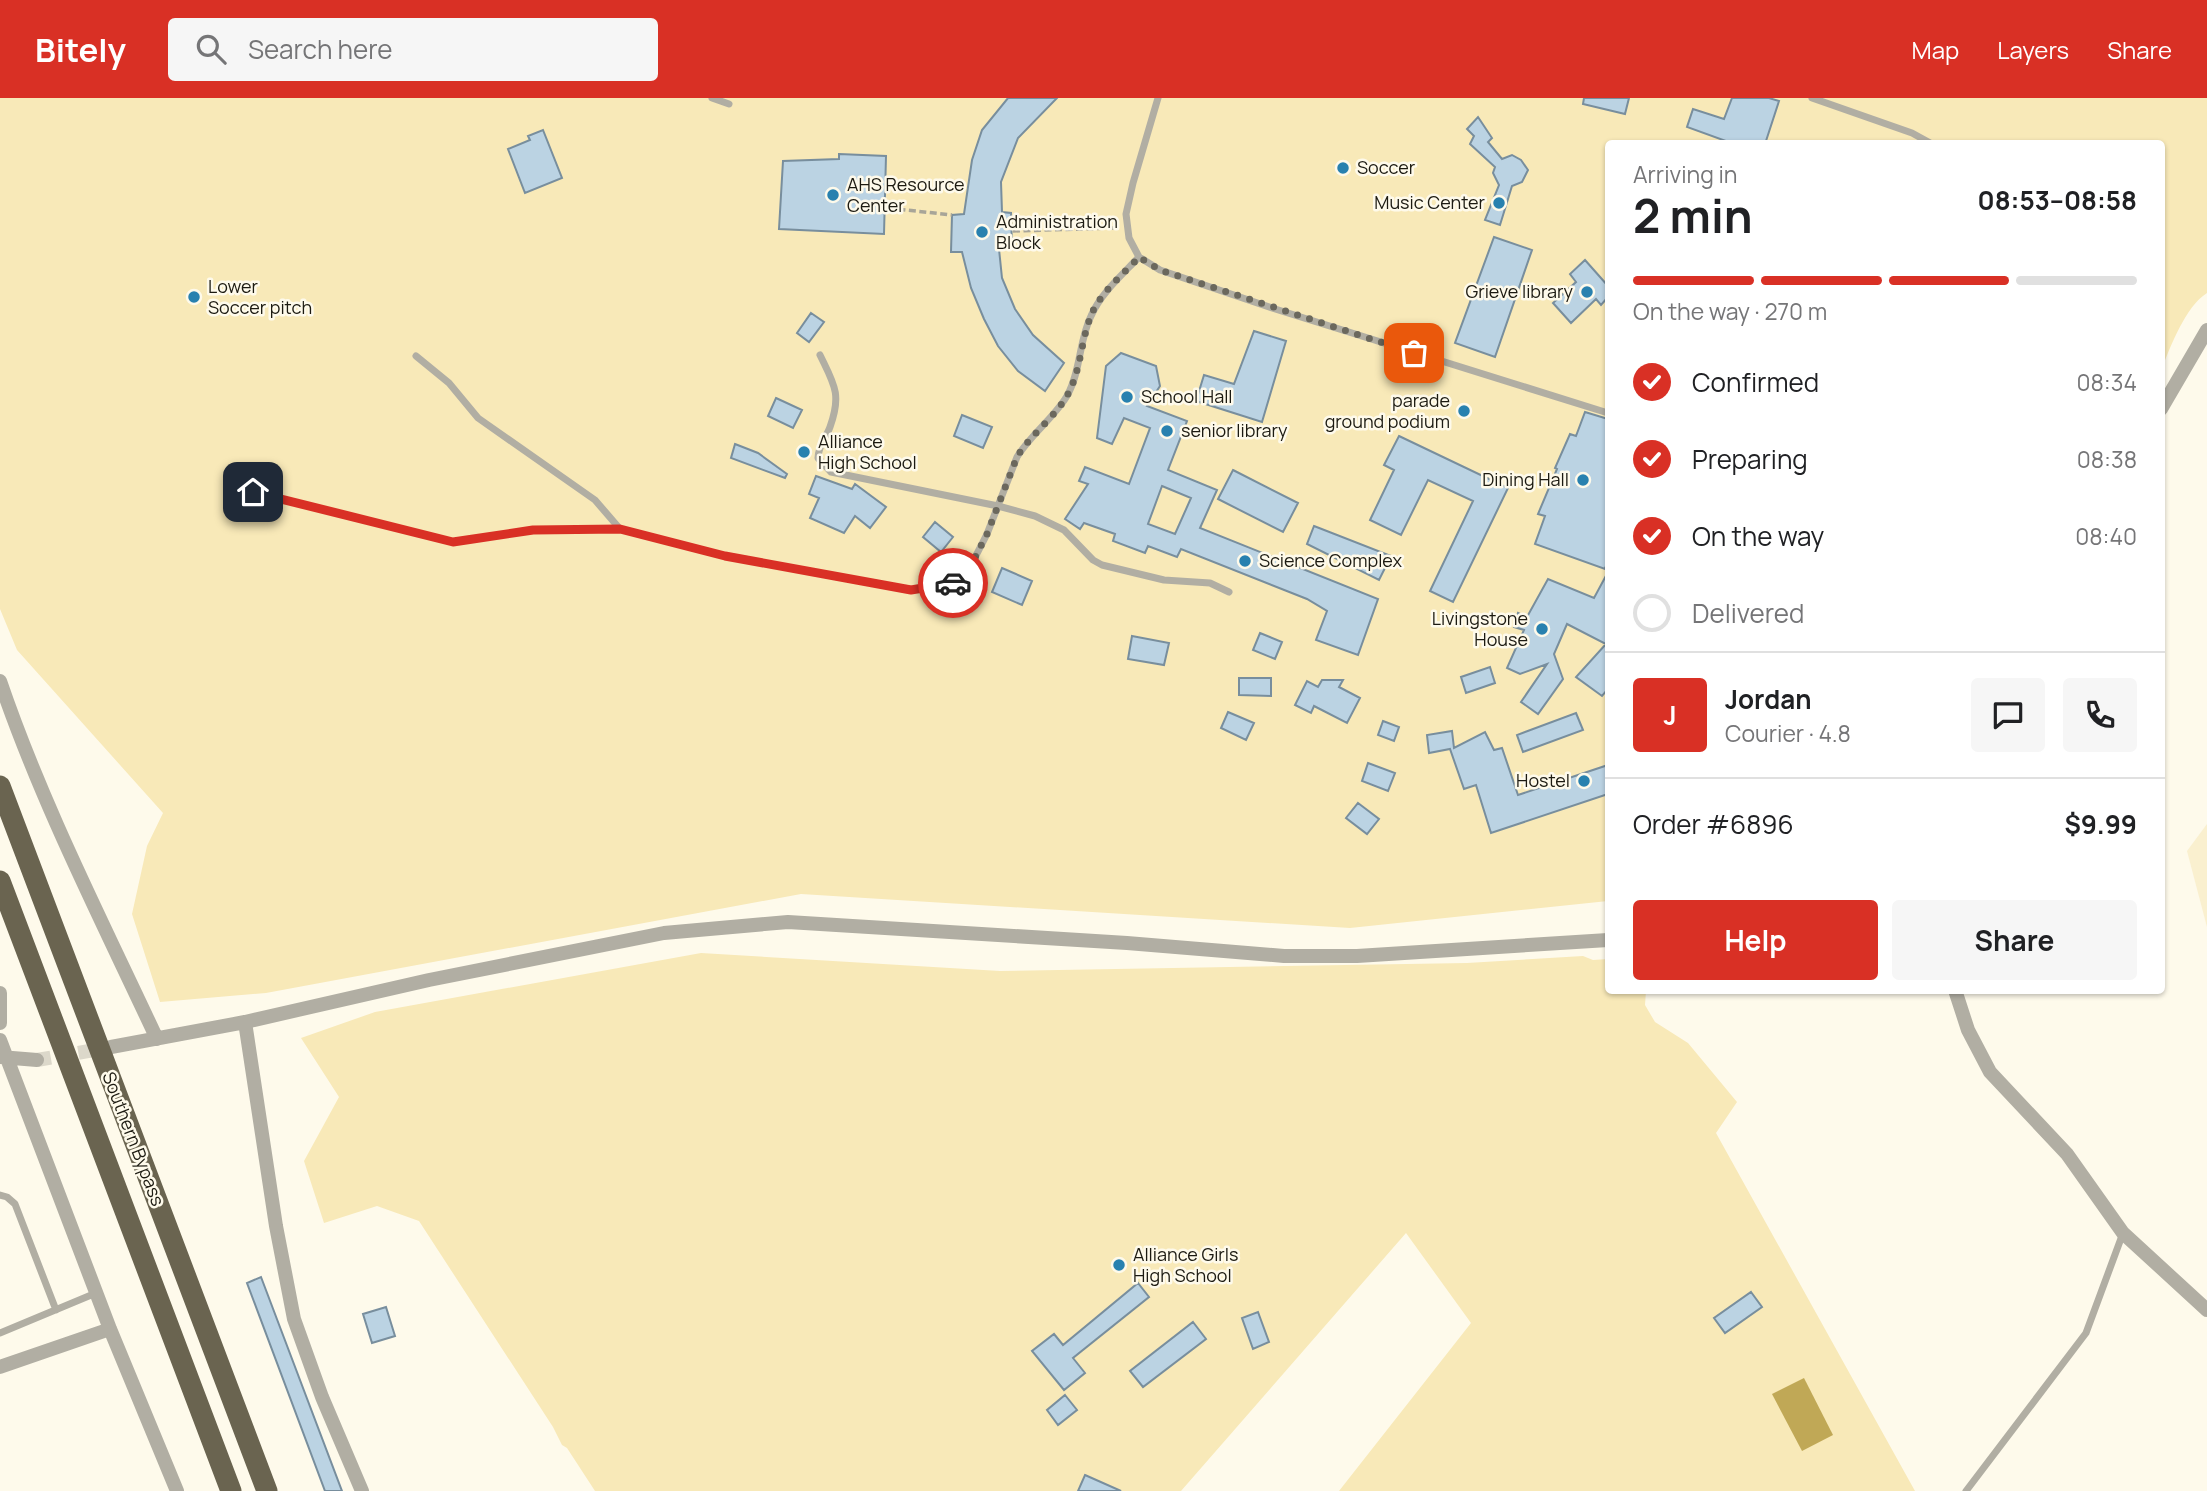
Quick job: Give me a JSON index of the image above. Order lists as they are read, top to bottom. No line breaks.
{"streets":{"highway":["Southern Bypass"]},"places":["Soccer","AHS Resource Center","Music Center","Administration Block","Grieve library","Lower Soccer pitch","School Hall","parade ground podium","senior library","Alliance High School","Dining Hall","Science Complex","Livingstone House","Hostel","Alliance Girls High School"],"page":{"header":"Bitely","search":"Search here","nav":["Map","Layers","Share"],"heading":["2 min","Arriving in","08:53–08:58"],"panel":["Jordan","Courier · 4.8","Order #6896","$9.99"],"bar":"On the way · 270 m","list":[["Confirmed","08:34"],["Preparing","08:38"],["On the way","08:40"],"Delivered"],"round":"J","buttons":["Help","Share"]}}
